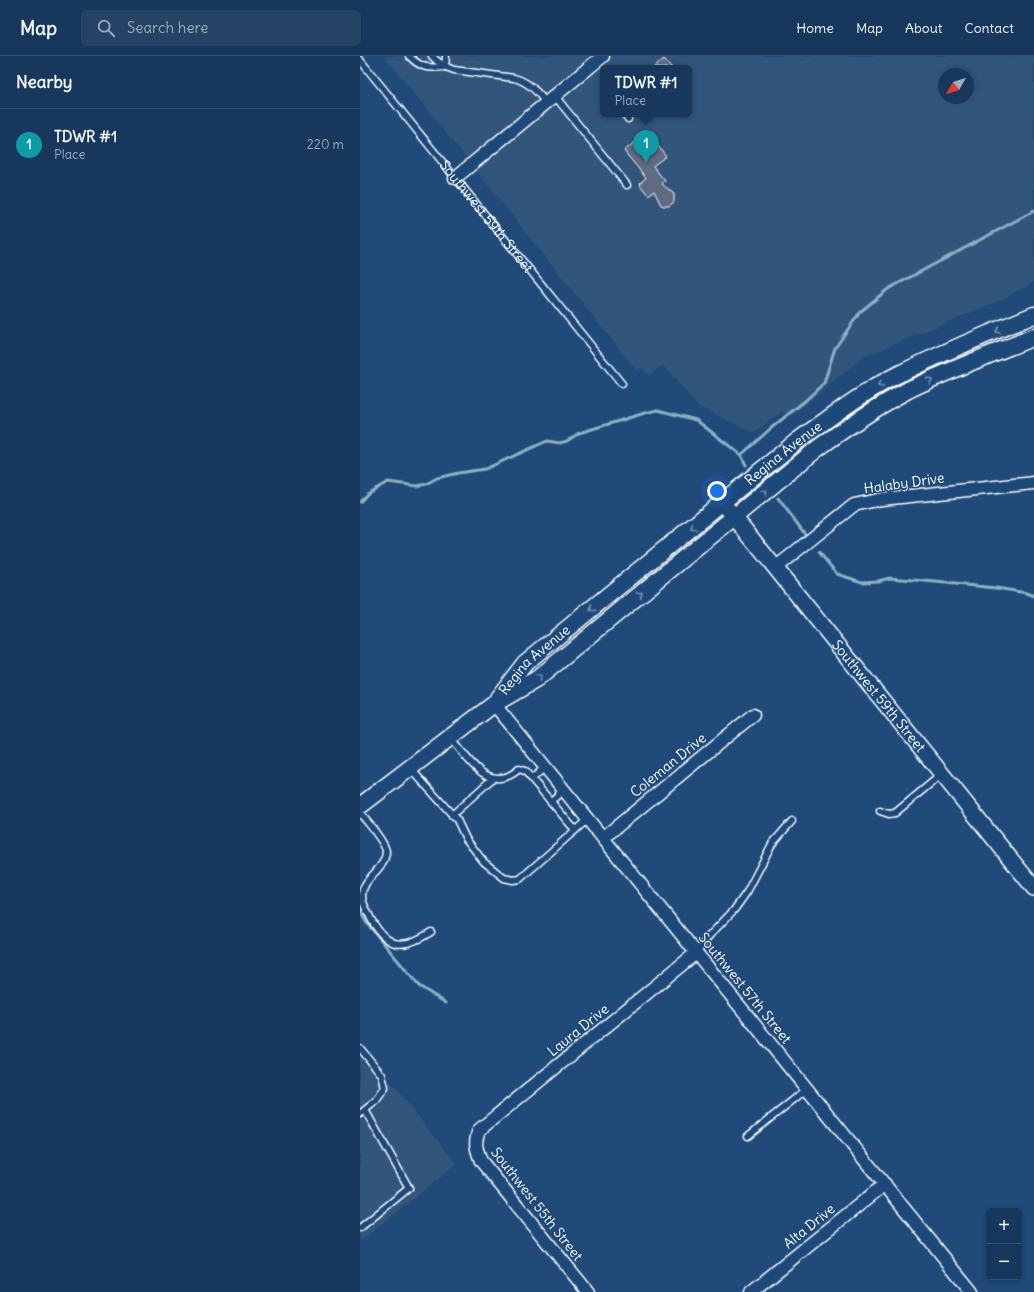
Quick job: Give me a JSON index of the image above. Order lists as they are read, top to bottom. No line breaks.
{"streets":{"main road":["Regina Avenue"],"street":["Southwest 59th Street","Halaby Drive","Coleman Drive","Southwest 57th Street","Laura Drive","Southwest 55th Street","Alta Drive"]},"crossings":[["Southwest 59th Street","Regina Avenue"],["Southwest 59th Street","Halaby Drive"],["Regina Avenue","Southwest 57th Street"],["Coleman Drive","Southwest 57th Street"],["Southwest 57th Street","Laura Drive"],["Southwest 57th Street","Alta Drive"],["Laura Drive","Southwest 55th Street"]],"north":"bottom left","page":{"header":"Map","search":"Search here","nav":["Home","Map","About","Contact"],"heading":"Nearby","popup":["TDWR #1","Place"],"list":[{"mark":"1","name":"TDWR #1","note":"Place","value":"220 m"}],"pins":"1","map_buttons":["+","−"]}}
